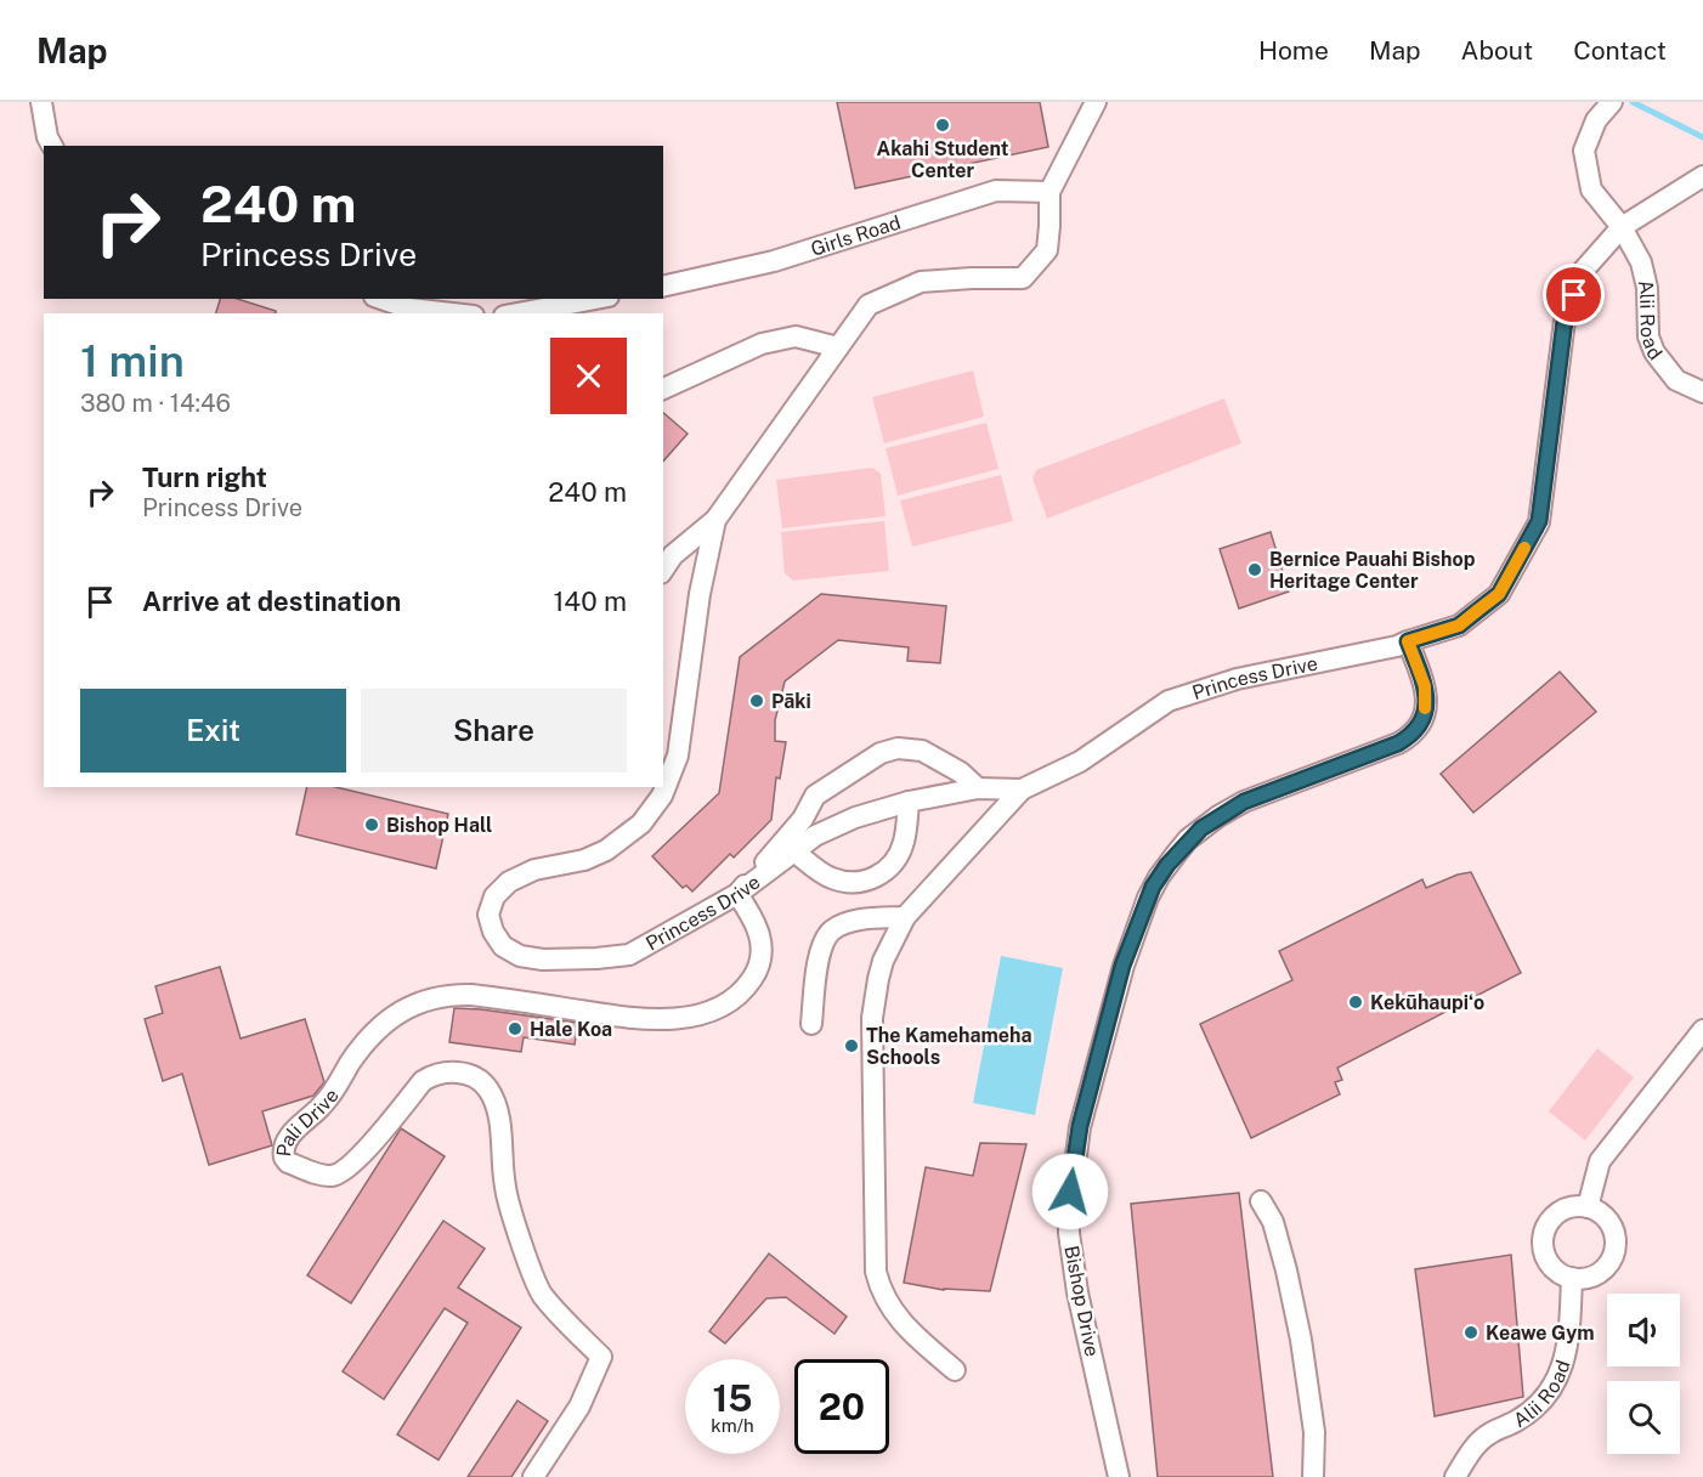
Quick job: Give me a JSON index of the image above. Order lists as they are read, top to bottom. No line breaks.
{"streets":{"street":["Girls Road","Alii Road","Princess Drive","Pali Drive","Bishop Drive"]},"crossings":[["Girls Road","Princess Drive"],["Alii Road","Princess Drive"],["Princess Drive","Pali Drive"],["Princess Drive","Bishop Drive"]],"places":["Akahi Student Center","Bernice Pauahi Bishop Heritage Center","Pāki","Bishop Hall","Kekūhaupiʻo","Hale Koa","The Kamehameha Schools","Keawe Gym"],"page":{"header":"Map","nav":["Home","Map","About","Contact"],"turn":["240 m","Princess Drive"],"heading":["1 min","380 m · 14:46"],"list":[{"name":"Turn right","note":"Princess Drive","value":"240 m"},{"name":"Arrive at destination","value":"140 m"}],"buttons":["Exit","Share"],"speed":"15 km/h","limit":"20"}}
